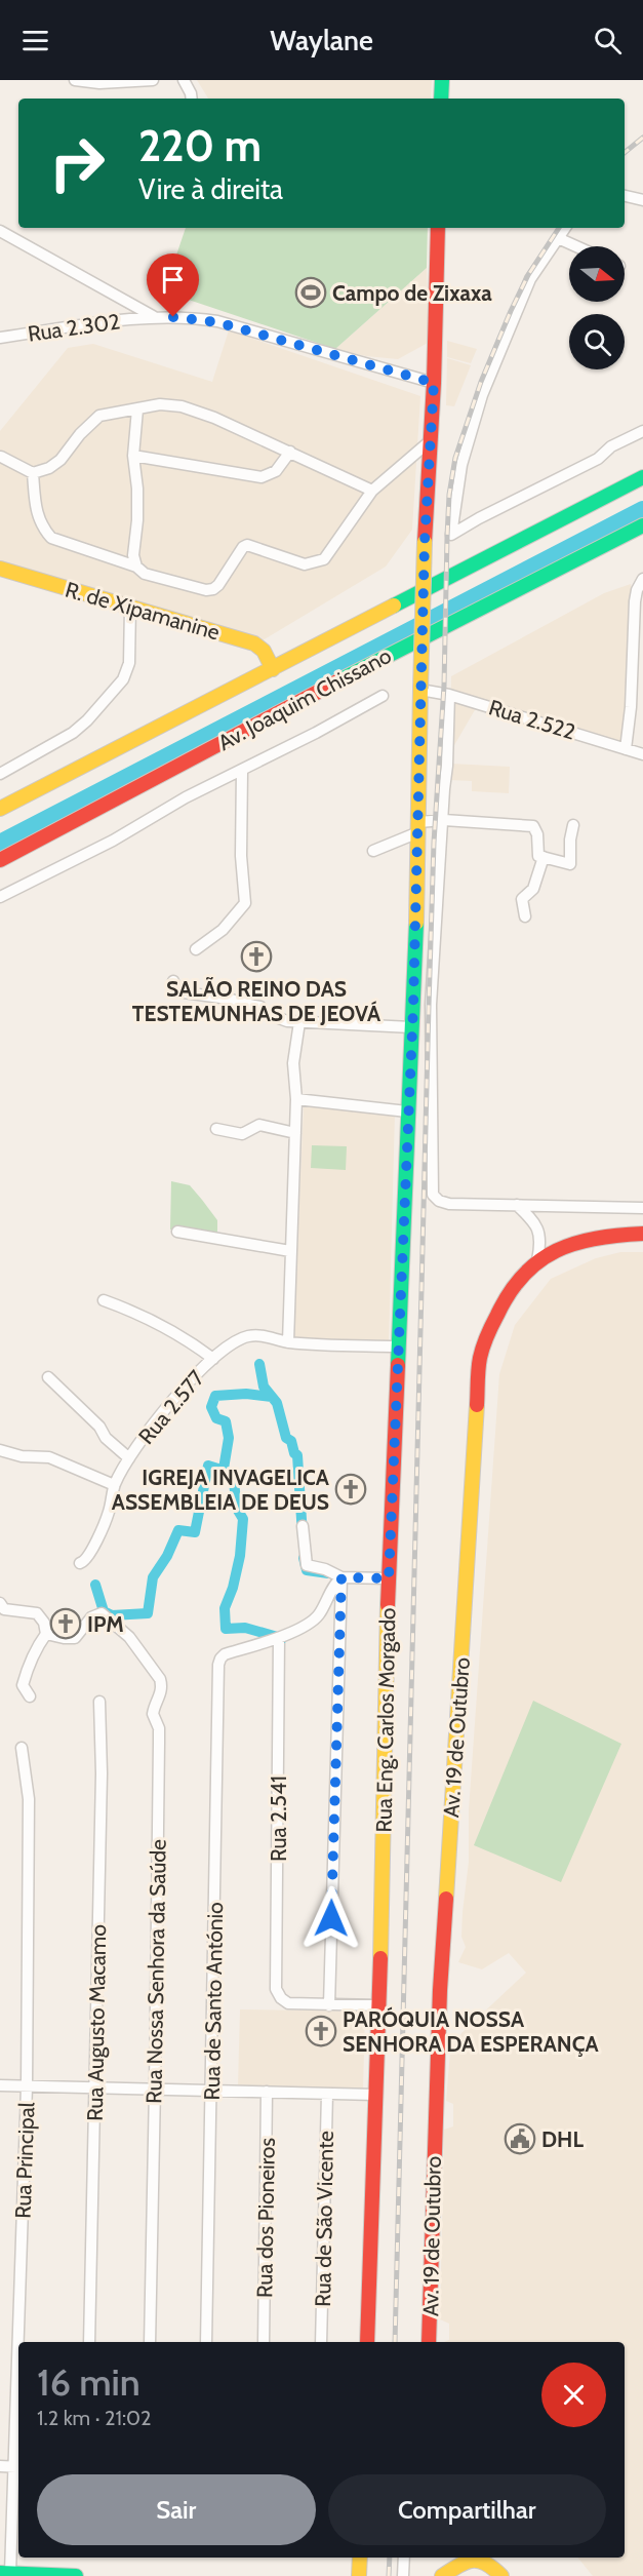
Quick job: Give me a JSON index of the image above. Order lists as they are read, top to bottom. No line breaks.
{"streets":{"street":["Rua 2.302","R. de Xipamanine","Av. Joaquim Chissano","Rua 2.522","Rua 2.577","Rua Eng. Carlos Morgado","Av. 19 de Outubro","Rua 2.541","Rua Nossa Senhora da Saúde","Rua de Santo António","Rua Augusto Macamo","Rua Principal","Rua dos Pioneiros","Rua de São Vicente"]},"crossings":[["Rua 2.302","Rua Eng. Carlos Morgado"],["R. de Xipamanine","Av. Joaquim Chissano"],["Rua 2.522","Rua Eng. Carlos Morgado"],["Rua 2.577","Rua Eng. Carlos Morgado"],["Rua 2.541","Rua de Santo António"]],"places":{"sports":["Campo de Zixaxa"],"church":["SALÃO REINO DAS TESTEMUNHAS DE JEOVÁ","IGREJA INVAGELICA ASSEMBLEIA DE DEUS","IPM","PARÓQUIA NOSSA SENHORA DA ESPERANÇA"],"public building":["DHL"]},"north":"right","page":{"header":"Waylane","turn":["220 m","Vire à direita"],"heading":["16 min","1.2 km · 21:02"],"buttons":["Sair","Compartilhar"]}}
